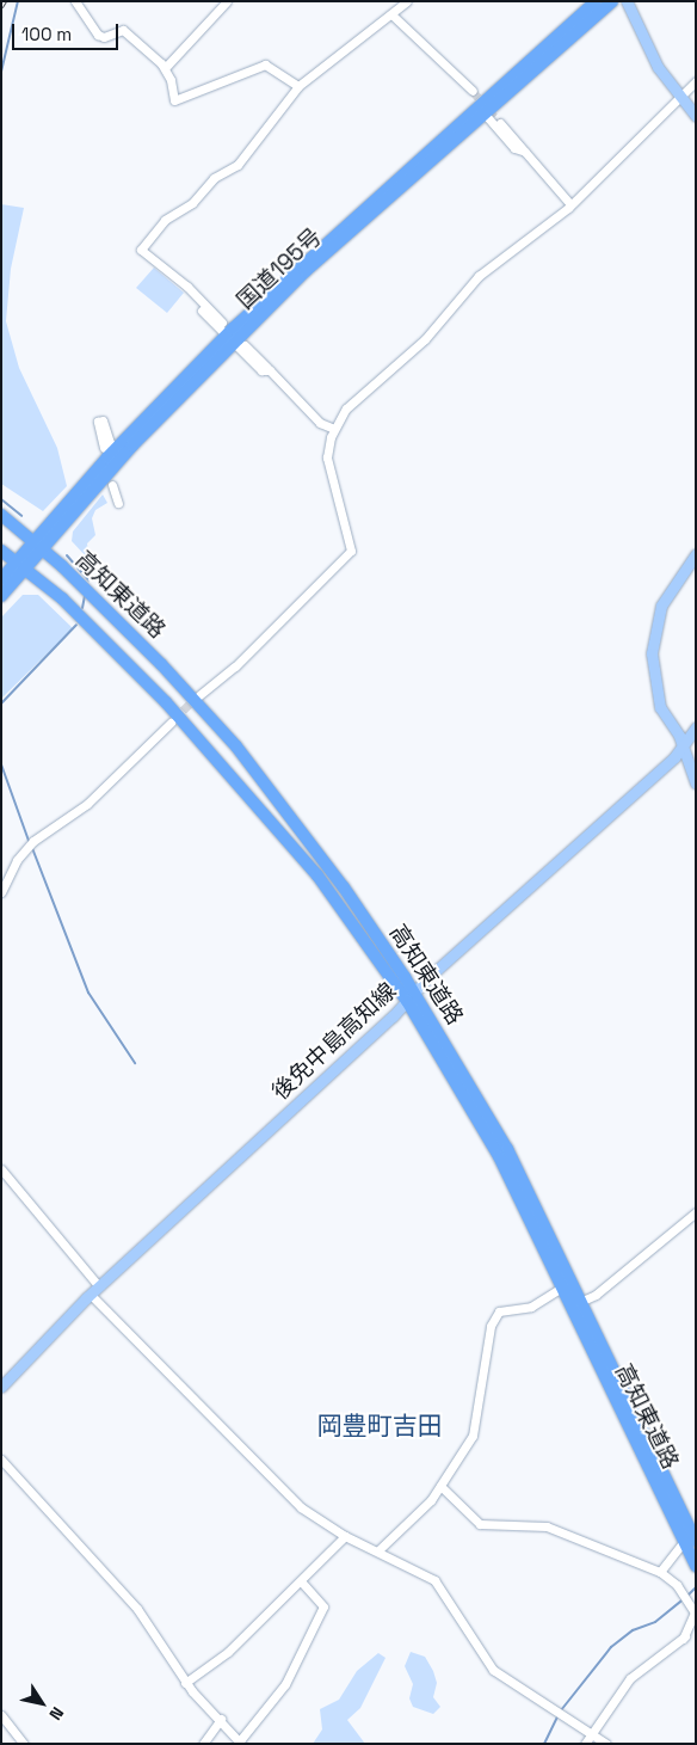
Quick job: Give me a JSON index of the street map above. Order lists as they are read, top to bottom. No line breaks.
{"streets":{"highway":["国道195号","高知東道路"],"main road":["後免中島高知線"]},"crossings":[["国道195号","高知東道路"],["高知東道路","後免中島高知線"]],"districts":["岡豊町吉田"],"scale_bar":"100 m","north":"bottom right"}
